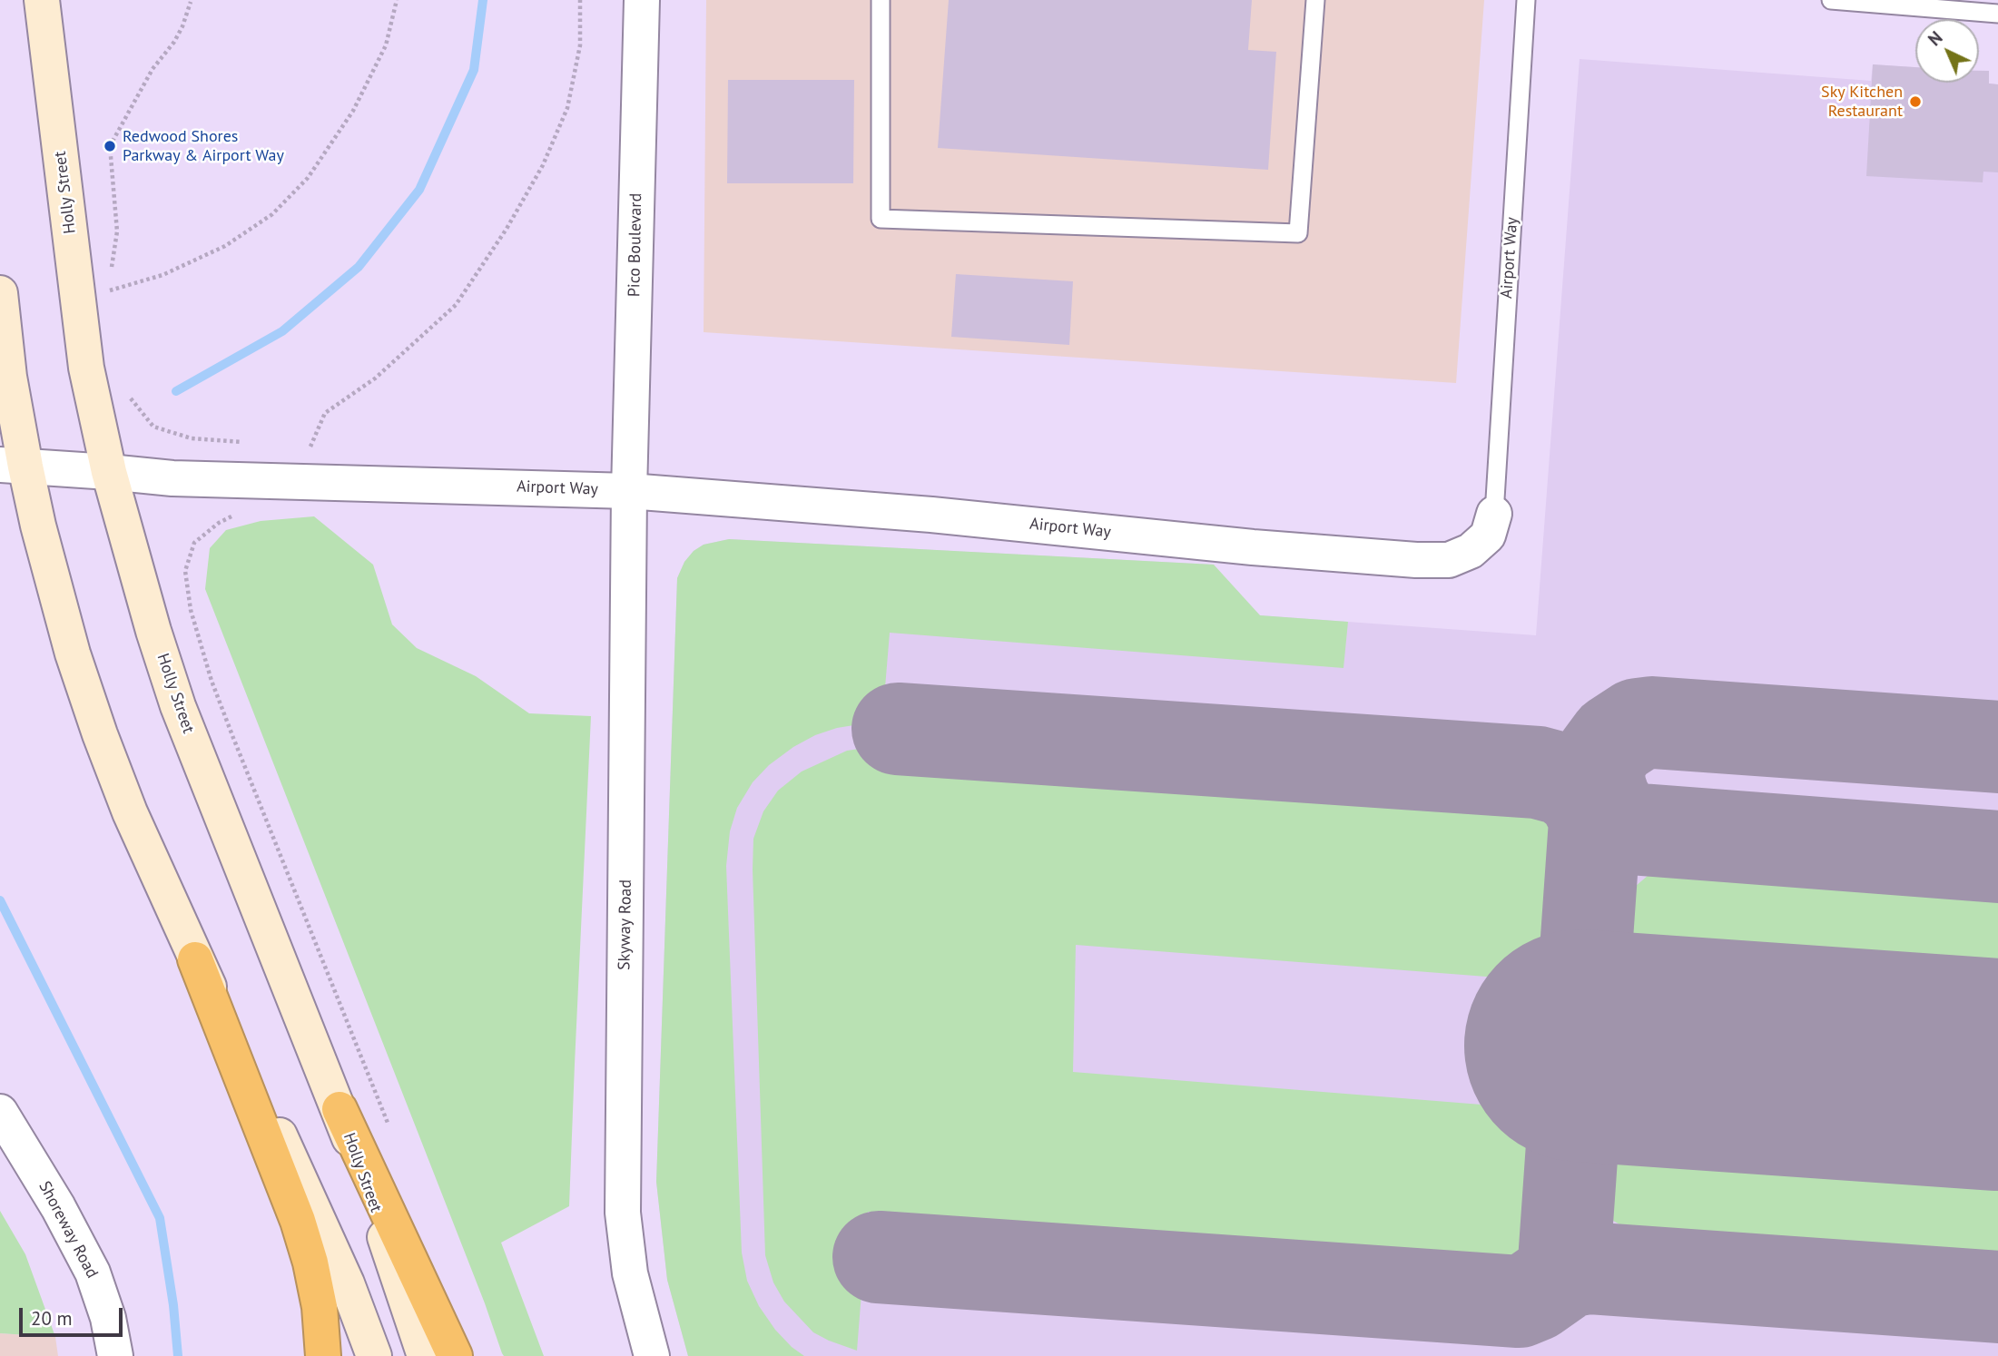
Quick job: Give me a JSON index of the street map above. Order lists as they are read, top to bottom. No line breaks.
{"streets":{"main road":["Holly Street"],"street":["Pico Boulevard","Airport Way","Skyway Road","Shoreway Road"]},"crossings":[["Holly Street","Airport Way"],["Pico Boulevard","Airport Way"],["Pico Boulevard","Skyway Road"],["Airport Way","Skyway Road"]],"places":["Sky Kitchen Restaurant","Redwood Shores Parkway & Airport Way"],"scale_bar":"20 m","north":"top left"}
